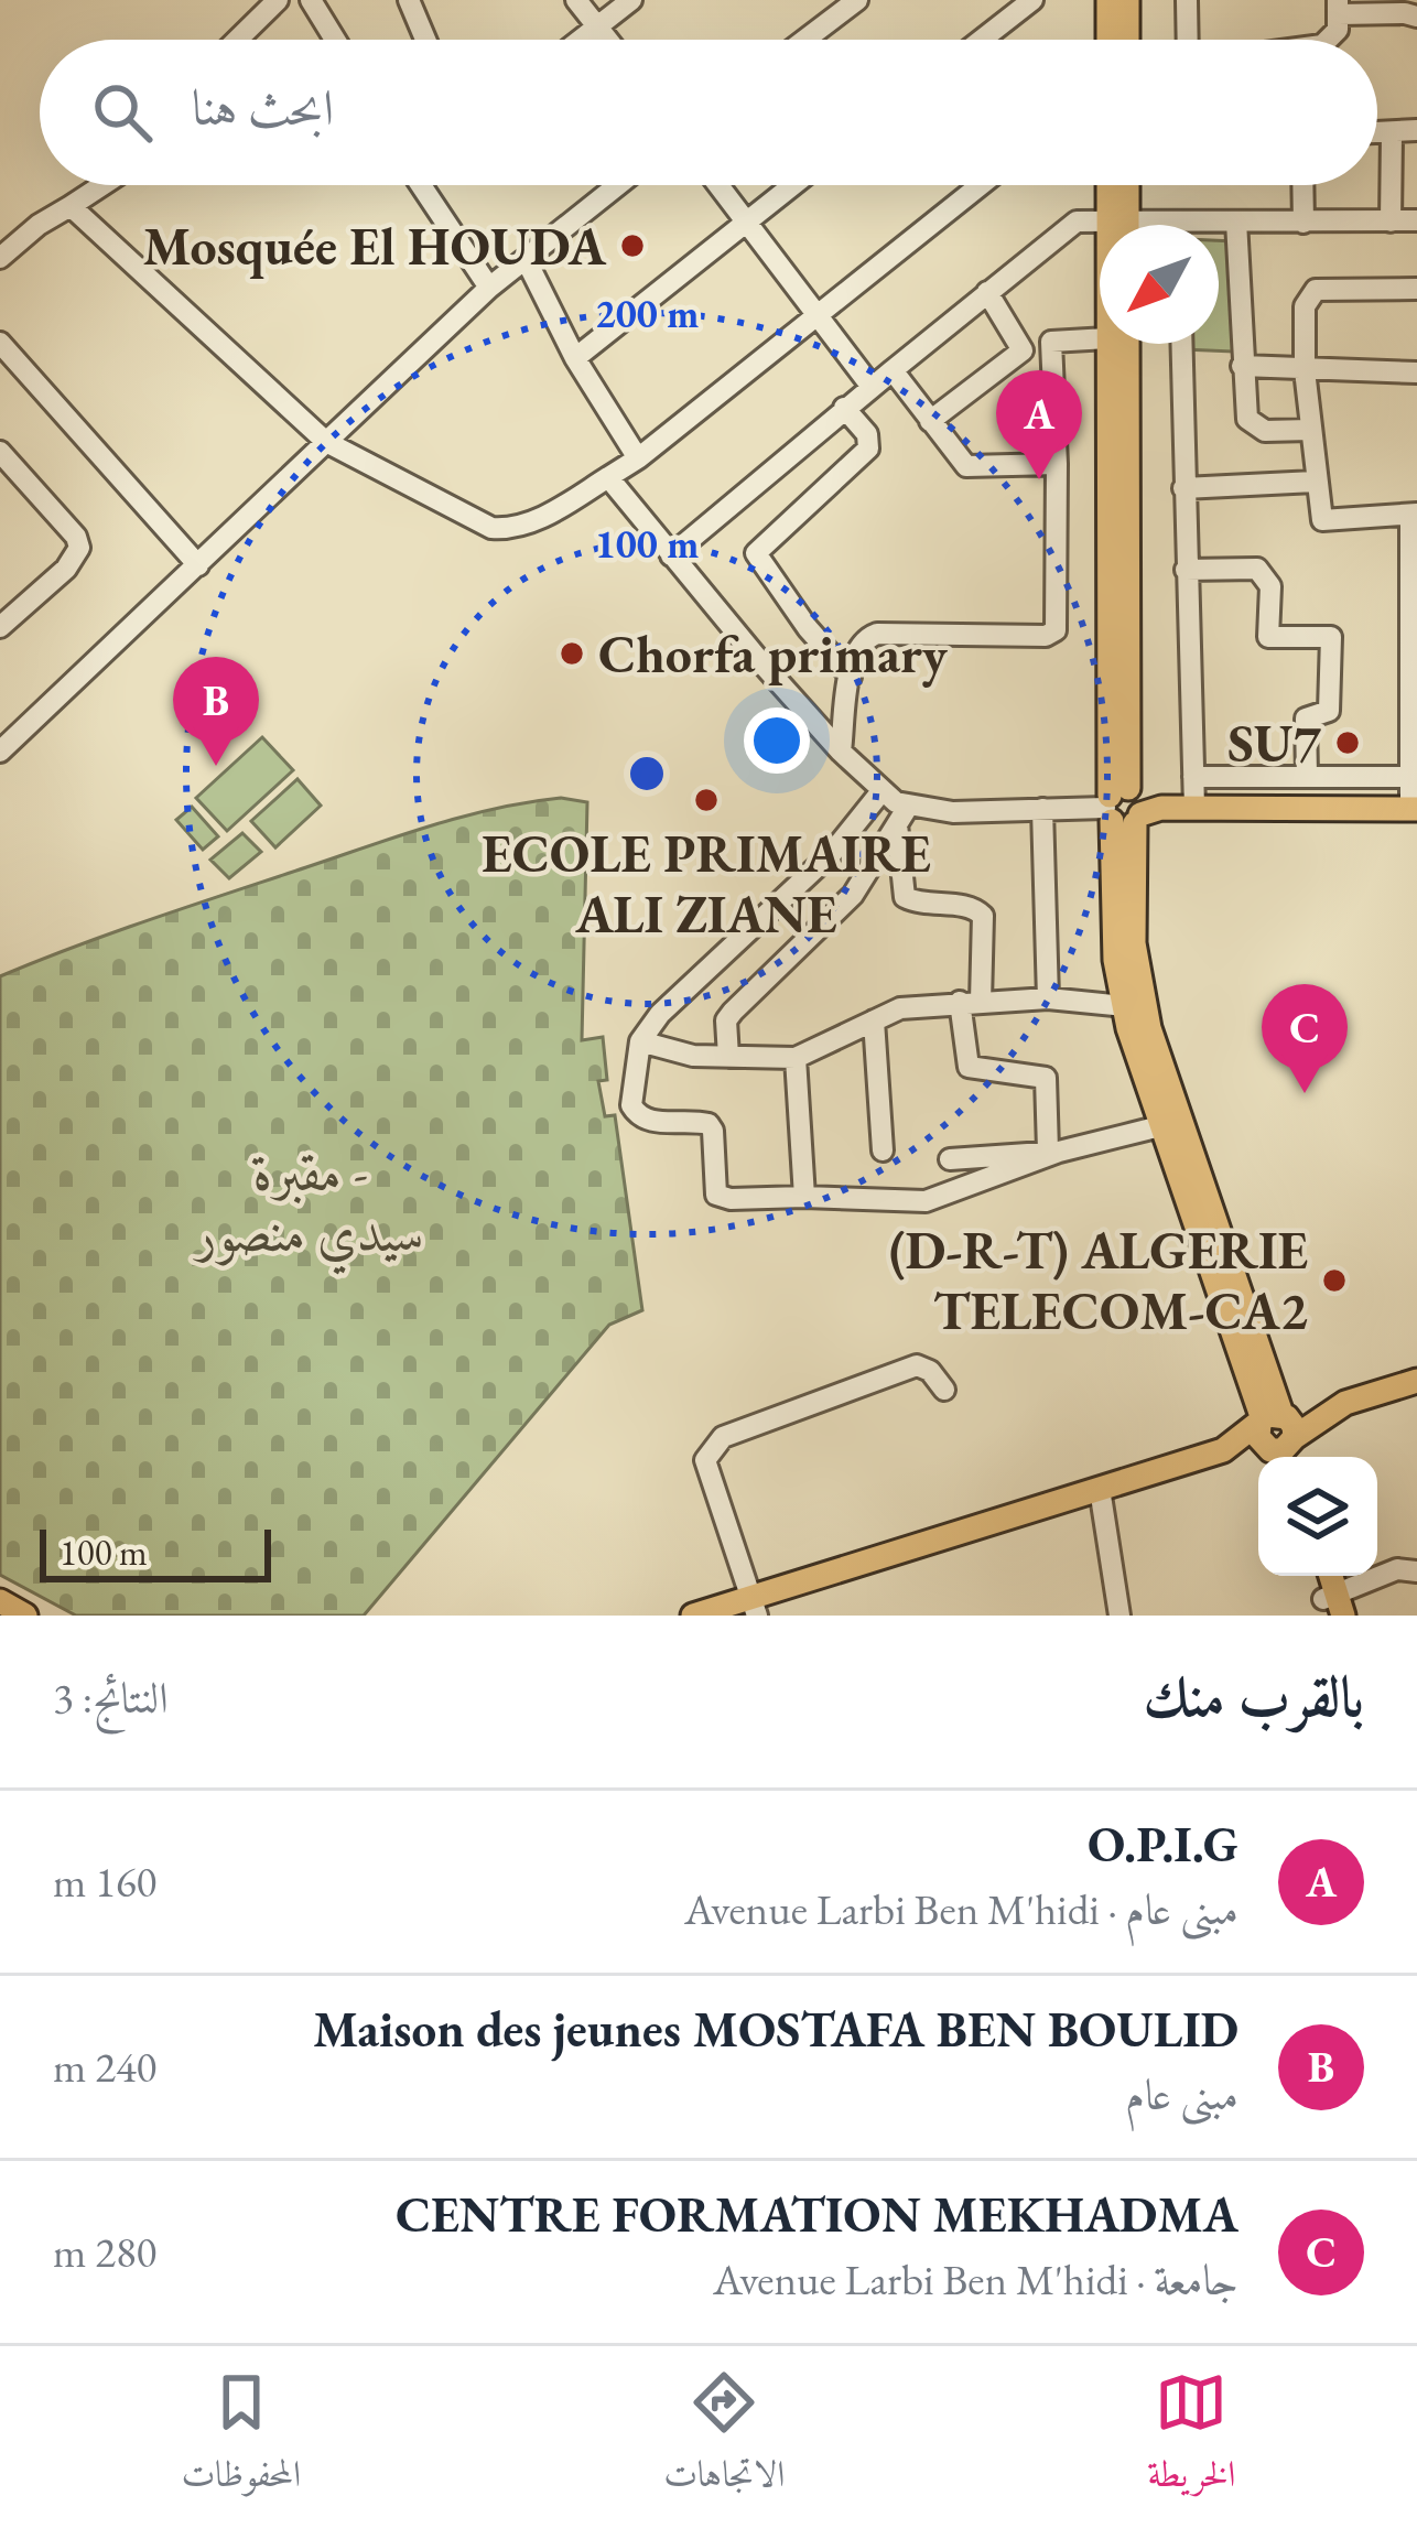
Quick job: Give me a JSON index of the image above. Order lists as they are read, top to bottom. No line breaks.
{"parks":["مقبرة - سيدي منصور"],"places":["Mosquée El HOUDA","Chorfa primary","SU7","ECOLE PRIMAIRE ALI ZIANE","(D-R-T) ALGERIE TELECOM-CA2"],"scale_bar":"100 m","north":"bottom left","page":{"search":"ابحث هنا","pins":["A","B","C"],"scale":"100 m","heading":["بالقرب منك","النتائج: 3"],"list":[{"mark":"A","name":"O.P.I.G","note":"مبنى عام · Avenue Larbi Ben M'hidi","value":"160 m"},{"mark":"B","name":"Maison des jeunes MOSTAFA BEN BOULID","note":"مبنى عام","value":"240 m"},{"mark":"C","name":"CENTRE FORMATION MEKHADMA","note":"جامعة · Avenue Larbi Ben M'hidi","value":"280 m"}],"nav":["الخريطة","الاتجاهات","المحفوظات"]},"rings":["200 m","100 m"]}
